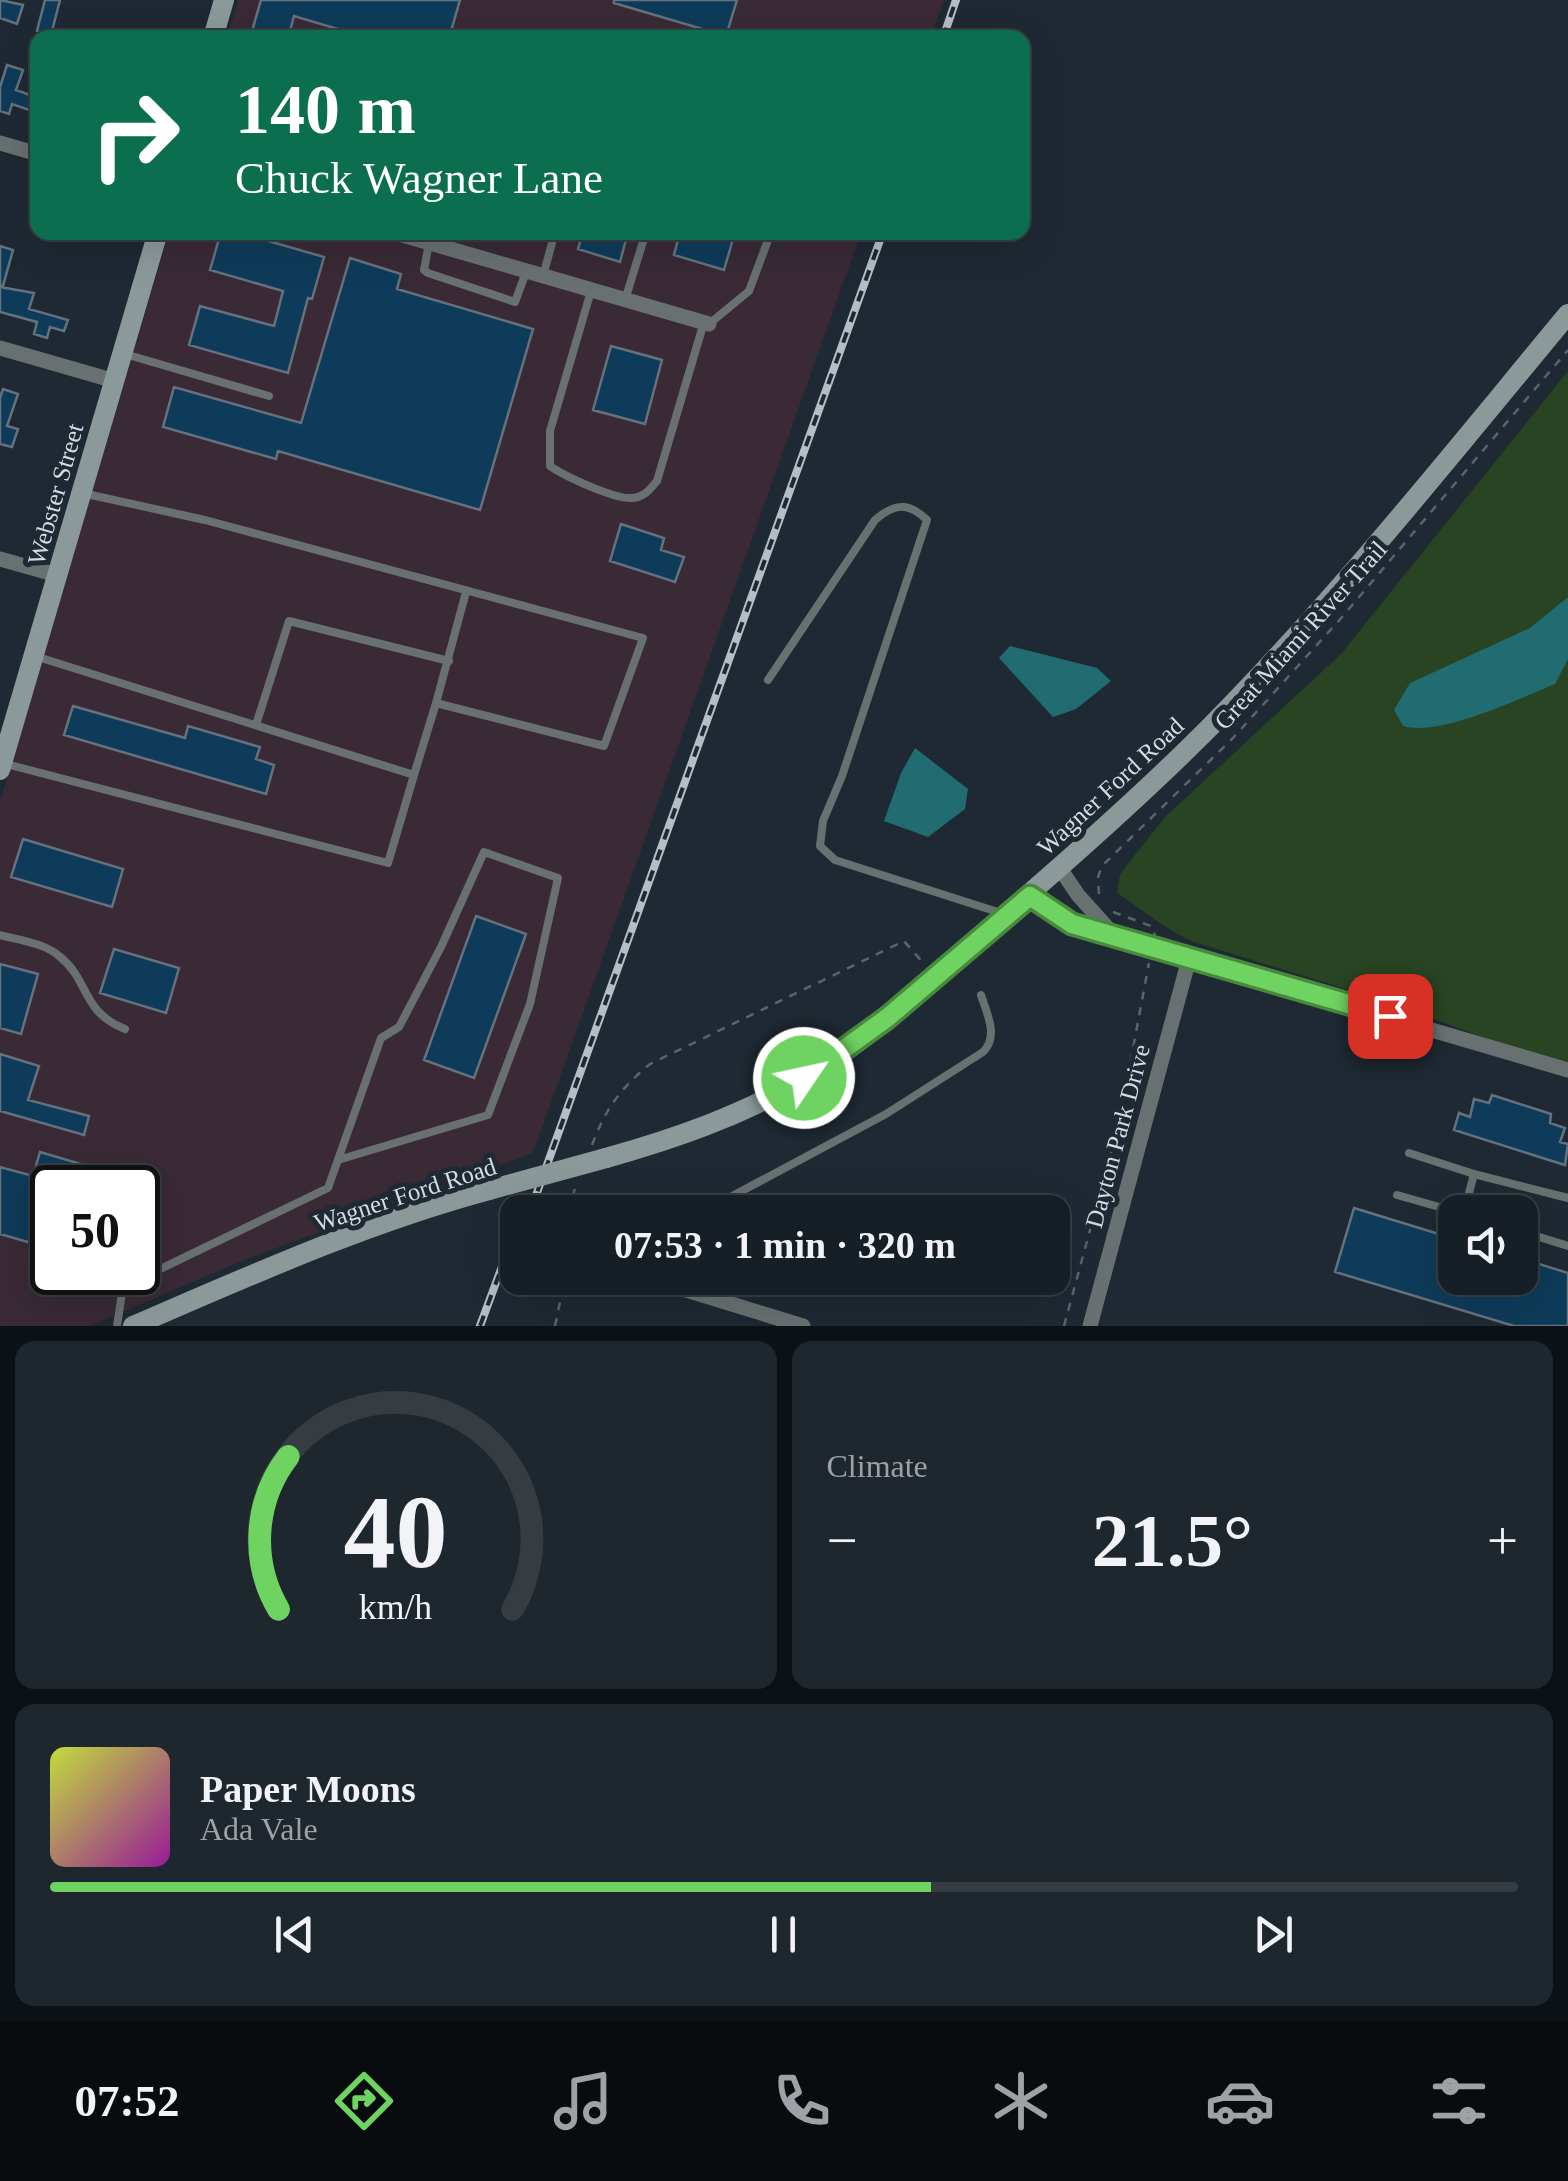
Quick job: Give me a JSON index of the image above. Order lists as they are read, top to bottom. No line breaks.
{"streets":{"main road":["Webster Street","Wagner Ford Road"],"street":["Dayton Park Drive"],"path":["Great Miami River Trail"]},"page":{"turn":["140 m","Chuck Wagner Lane"],"limit":"50","trip":"07:53 · 1 min · 320 m","tile":"Climate","heat":["−","21.5°","+"],"song":["Paper Moons","Ada Vale"],"tabs":"07:52","gauge":["40","km/h"]}}
